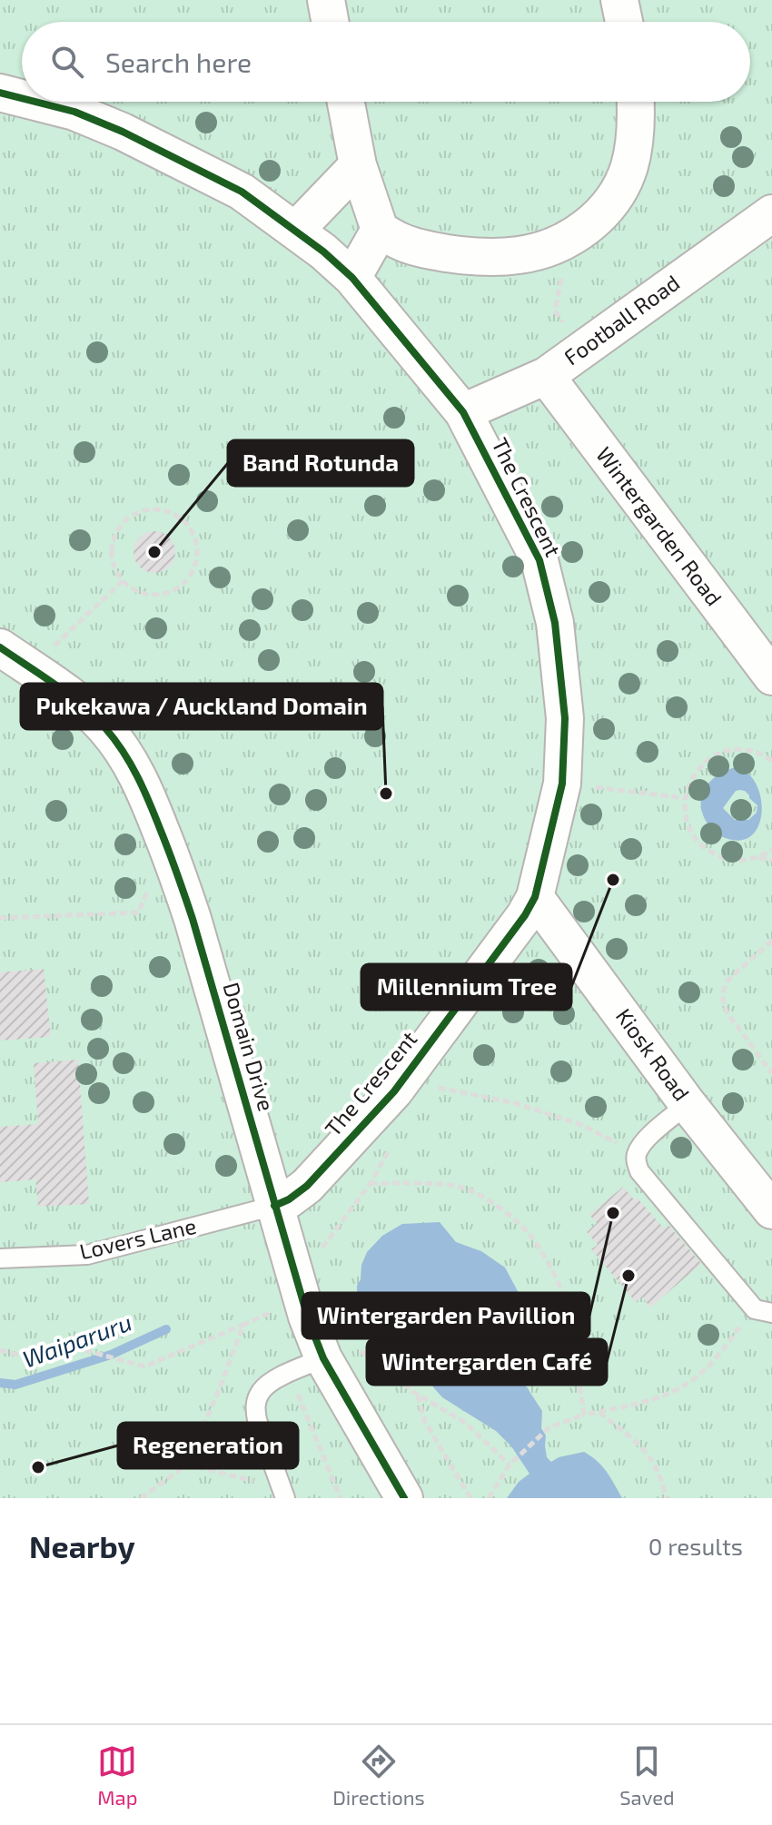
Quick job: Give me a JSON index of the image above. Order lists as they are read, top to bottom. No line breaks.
{"streets":{"street":["Football Road","The Crescent","Wintergarden Road","Domain Drive","Kiosk Road"],"lane":["Lovers Lane"]},"crossings":[["Football Road","The Crescent"],["Football Road","Wintergarden Road"],["The Crescent","Domain Drive"],["The Crescent","Kiosk Road"],["The Crescent","Lovers Lane"],["Domain Drive","Lovers Lane"]],"water":["Waiparuru"],"places":["Band Rotunda","Pukekawa / Auckland Domain","Millennium Tree","Wintergarden Pavillion","Wintergarden Café","Regeneration"],"page":{"search":"Search here","heading":["Nearby","0 results"],"nav":["Map","Directions","Saved"]}}
